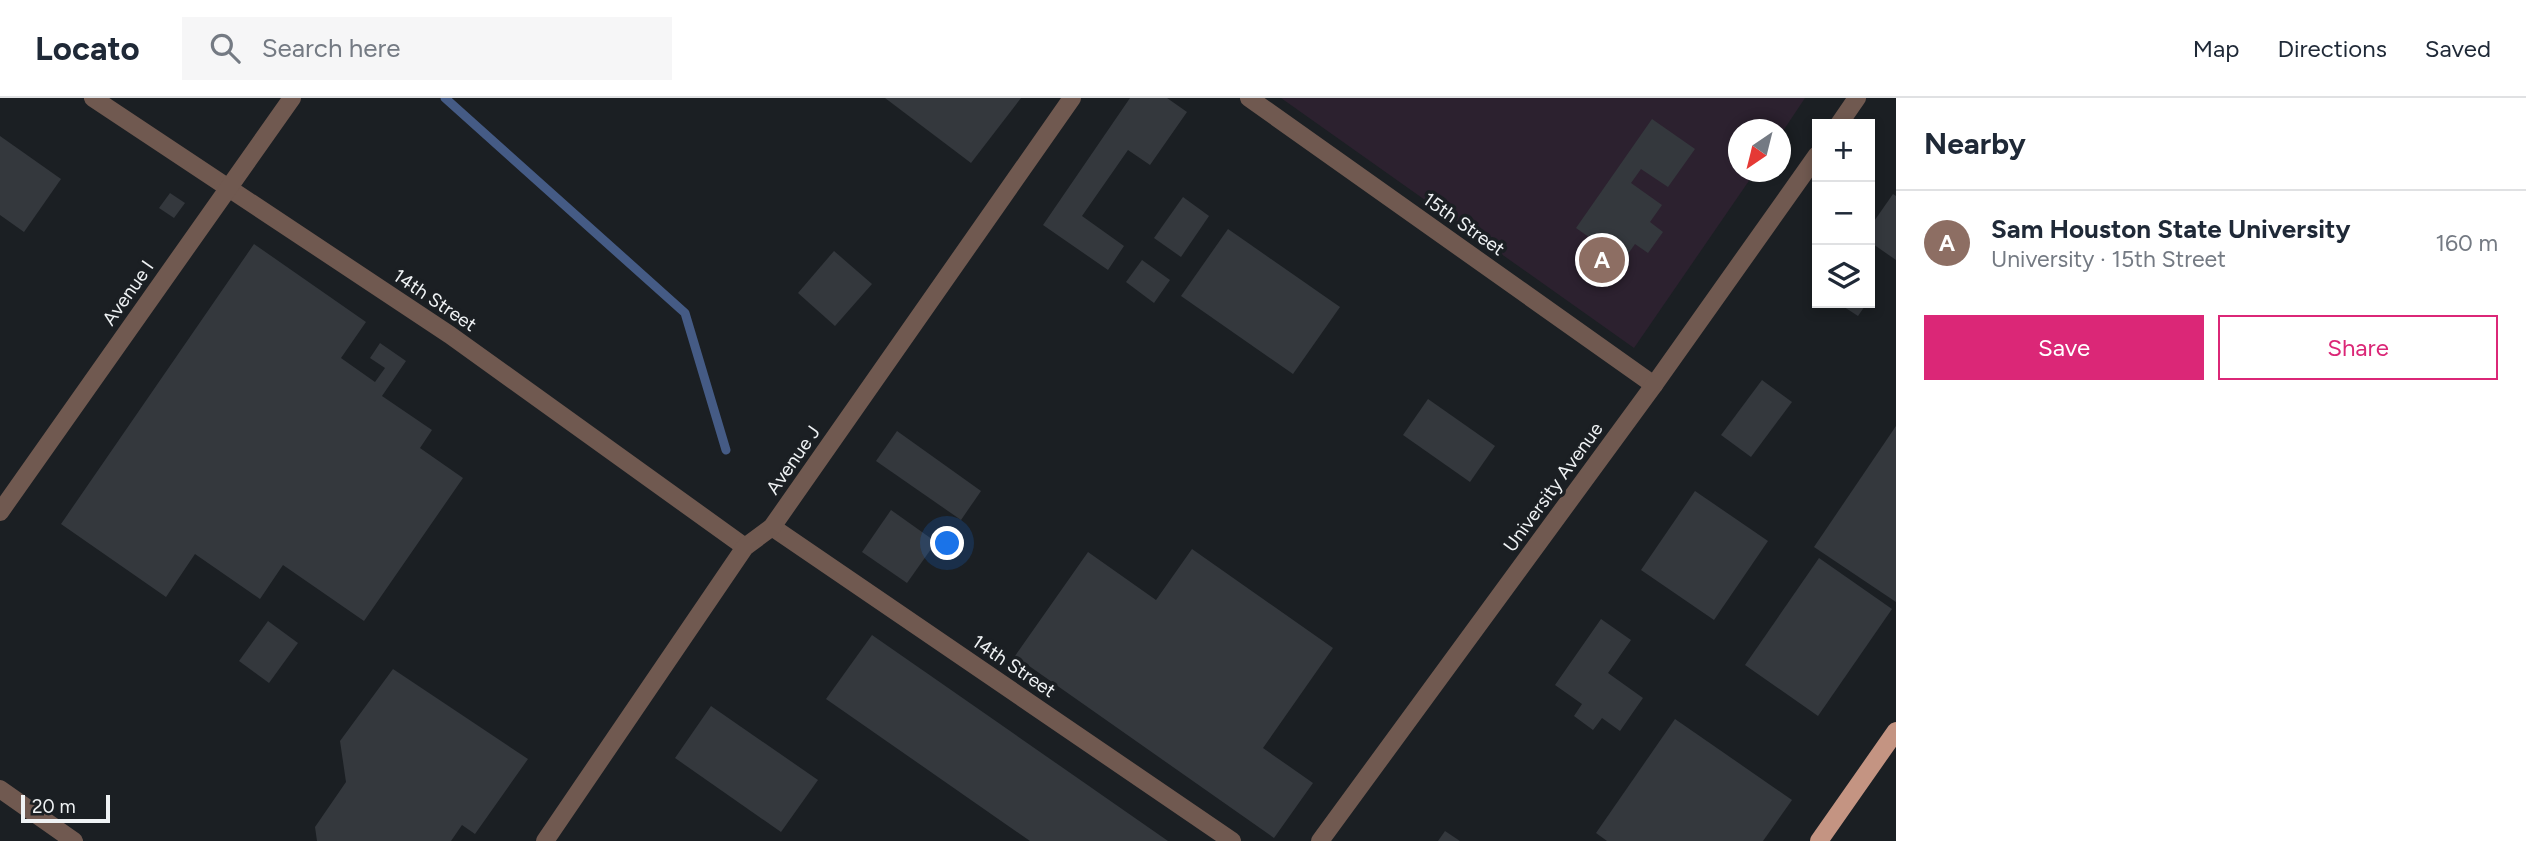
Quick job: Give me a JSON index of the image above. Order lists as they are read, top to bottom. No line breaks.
{"streets":{"street":["15th Street","Avenue I","14th Street","Avenue J","University Avenue"]},"crossings":[["15th Street","University Avenue"],["Avenue I","14th Street"],["14th Street","Avenue J"]],"scale_bar":"20 m","north":"bottom left","page":{"header":"Locato","search":"Search here","nav":["Map","Directions","Saved"],"heading":"Nearby","map_buttons":["+","−"],"list":[{"mark":"A","name":"Sam Houston State University","note":"University · 15th Street","value":"160 m"}],"pins":"A","buttons":["Save","Share"],"scale":"20 m"}}
